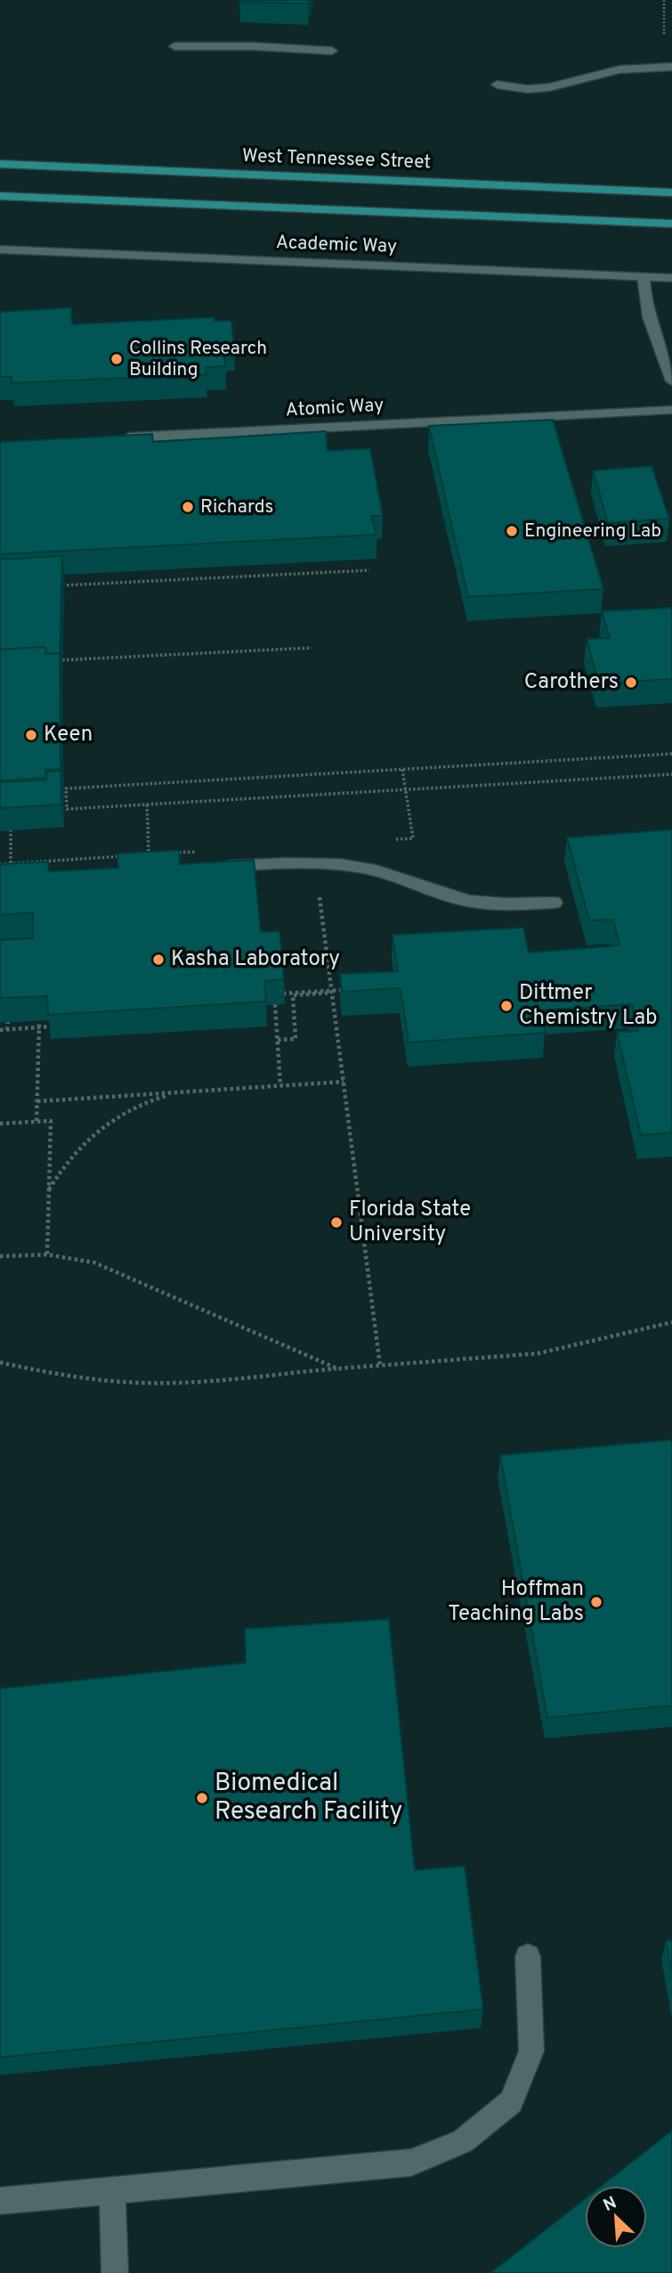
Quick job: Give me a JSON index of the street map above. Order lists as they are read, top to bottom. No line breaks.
{"streets":{"main road":["West Tennessee Street"],"street":["Academic Way","Atomic Way"]},"places":["Collins Research Building","Richards","Engineering Lab","Carothers","Keen","Kasha Laboratory","Dittmer Chemistry Lab","Florida State University","Hoffman Teaching Labs","Biomedical Research Facility"],"north":"top left"}
